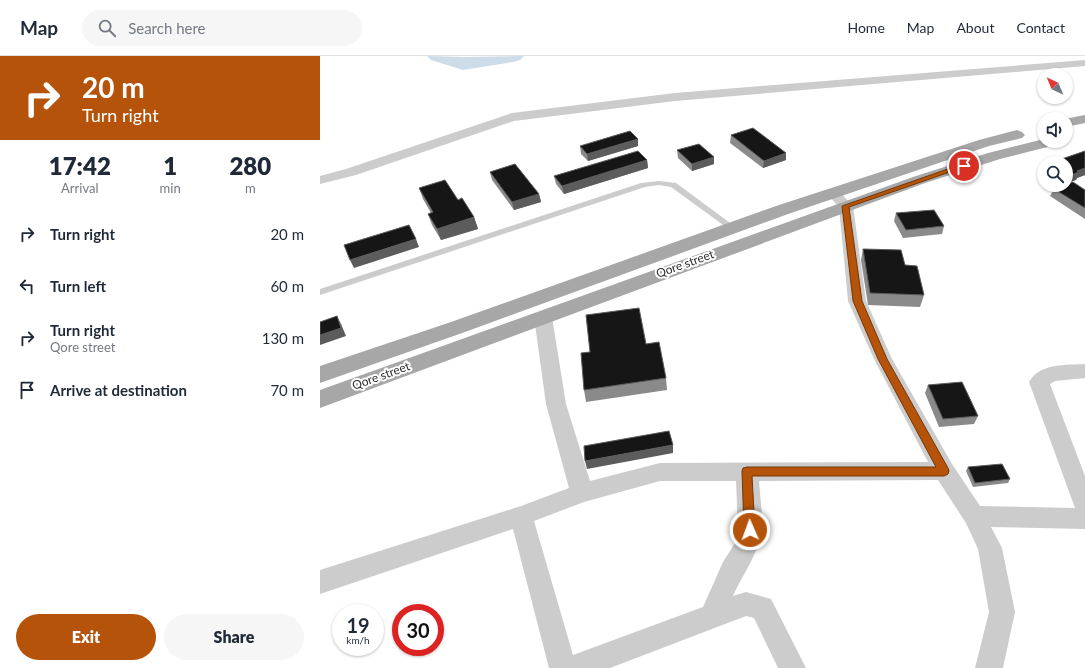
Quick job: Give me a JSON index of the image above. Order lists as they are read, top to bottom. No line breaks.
{"streets":{"main road":["Qore street"]},"north":"top left","page":{"header":"Map","search":"Search here","nav":["Home","Map","About","Contact"],"turn":["20 m","Turn right"],"eta":["17:42","Arrival","1","min","280","m"],"list":[{"name":"Turn right","value":"20 m"},{"name":"Turn left","value":"60 m"},{"name":"Turn right","note":"Qore street","value":"130 m"},{"name":"Arrive at destination","value":"70 m"}],"speed":"19 km/h","limit":"30","buttons":["Exit","Share"]}}
